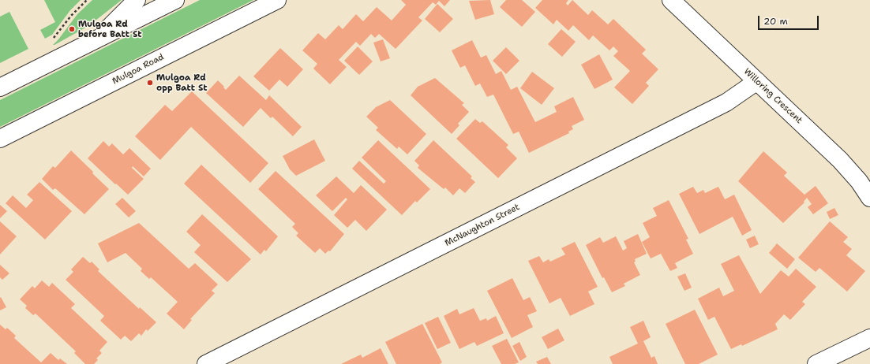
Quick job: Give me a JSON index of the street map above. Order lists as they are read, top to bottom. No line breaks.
{"streets":{"street":["Mulgoa Road","Willoring Crescent","McNaughton Street"]},"crossings":[["Willoring Crescent","McNaughton Street"]],"places":["Mulgoa Rd before Batt St","Mulgoa Rd opp Batt St"],"scale_bar":"20 m"}
